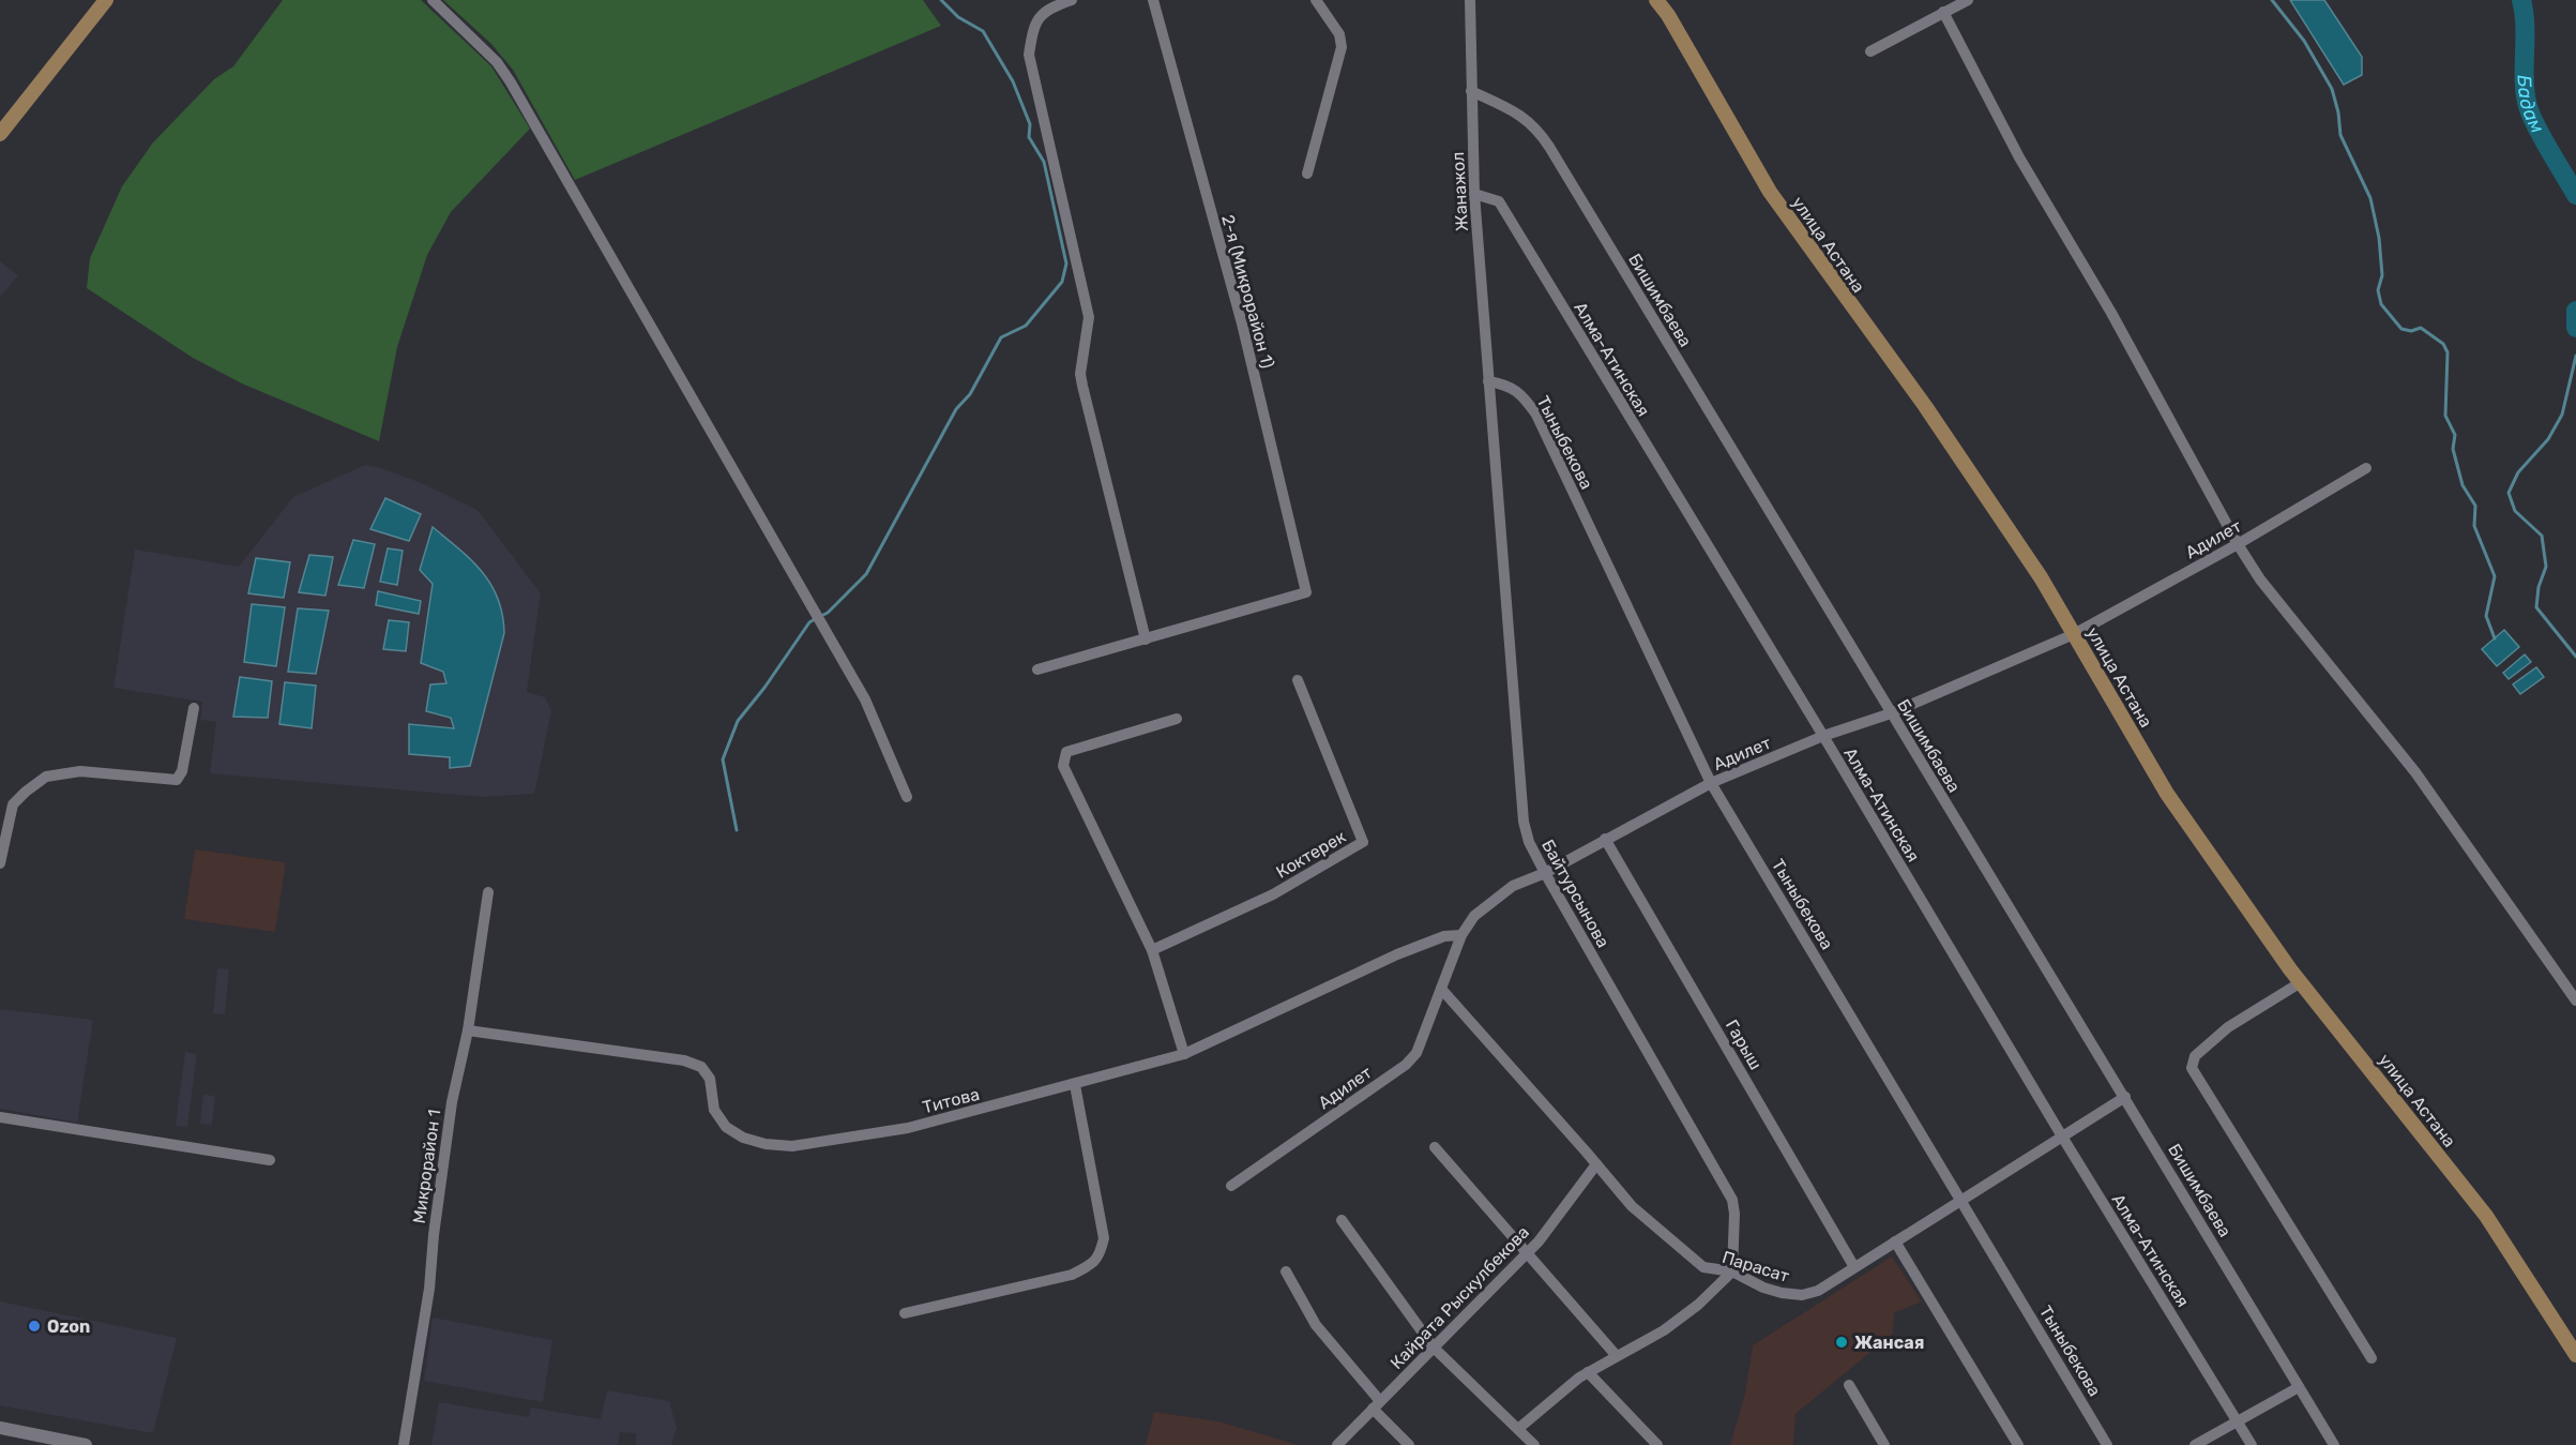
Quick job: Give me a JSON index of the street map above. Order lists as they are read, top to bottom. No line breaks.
{"streets":{"main road":["улица Астана"],"street":["Жанажол","2-я (Микрорайон 1)","Бишимбаева","Алма-Атинская","Тыныбекова","Адилет","Коктерек","Байтурсынова","Гарыш","Титова","Микрорайон 1","Парасат","Кайрата Рыскулбекова"]},"crossings":[["Жанажол","Бишимбаева"],["Жанажол","Алма-Атинская"],["Жанажол","Тыныбекова"],["Жанажол","Байтурсынова"],["улица Астана","Адилет"],["Бишимбаева","Адилет"],["Бишимбаева","Парасат"],["Алма-Атинская","Адилет"],["Алма-Атинская","Парасат"],["Тыныбекова","Адилет"],["Тыныбекова","Байтурсынова"],["Тыныбекова","Парасат"],["Адилет","Байтурсынова"],["Адилет","Гарыш"],["Адилет","Титова"],["Адилет","Парасат"],["Байтурсынова","Парасат"],["Гарыш","Парасат"],["Титова","Микрорайон 1"],["Парасат","Кайрата Рыскулбекова"]],"water":["Бадам"],"places":["Ozon","Жансая"]}
